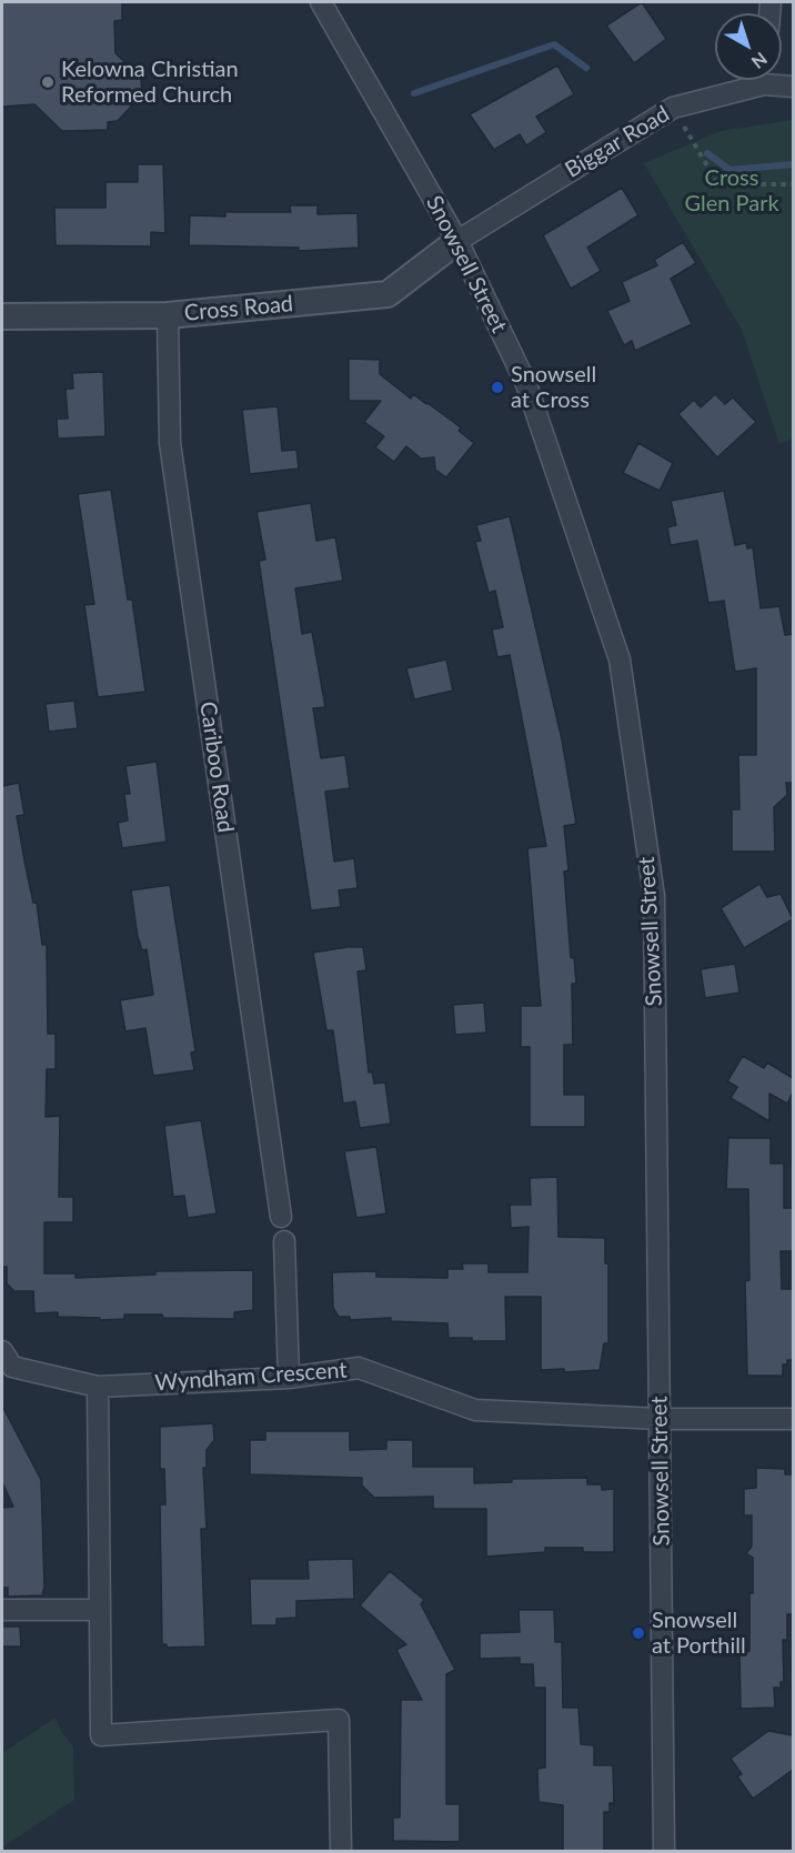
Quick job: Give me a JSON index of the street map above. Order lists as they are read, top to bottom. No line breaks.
{"streets":{"street":["Biggar Road","Snowsell Street","Cross Road","Cariboo Road","Wyndham Crescent"]},"crossings":[["Biggar Road","Snowsell Street"],["Biggar Road","Cross Road"],["Snowsell Street","Cross Road"],["Snowsell Street","Wyndham Crescent"],["Cross Road","Cariboo Road"]],"parks":["Cross Glen Park"],"places":["Kelowna Christian Reformed Church","Snowsell at Cross","Snowsell at Porthill"],"north":"bottom right"}
